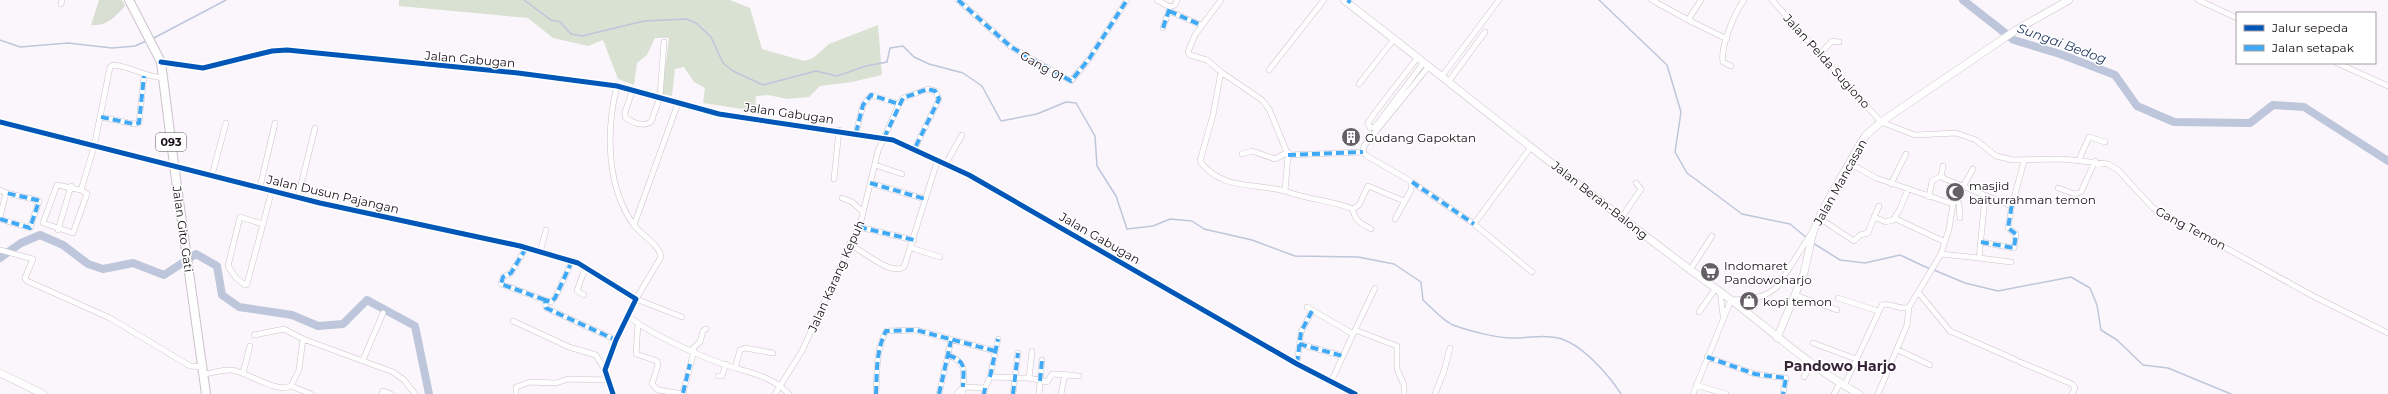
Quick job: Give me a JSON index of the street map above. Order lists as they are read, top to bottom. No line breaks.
{"streets":{"main road":["093","Jalan Mancasan","Jalan Beran-Balong","Jalan Gito Gati"],"street":["Jalan Gabugan","Jalan Pelda Sugiono","Gang 01","Jalan Dusun Pajangan","Gang Temon","Jalan Karang Kepuh"]},"crossings":[["Jalan Gabugan","Jalan Gito Gati"],["Jalan Gabugan","Jalan Karang Kepuh"],["Jalan Pelda Sugiono","Jalan Mancasan"],["Jalan Pelda Sugiono","Gang Temon"],["Jalan Mancasan","Jalan Beran-Balong"],["Jalan Mancasan","Gang Temon"],["Jalan Dusun Pajangan","Jalan Gito Gati"]],"districts":["Pandowo Harjo"],"water":["Sungai Bedog"],"places":{"building":["Gudang Gapoktan"],"mosque":["masjid baiturrahman temon"],"supermarket":["Indomaret Pandowoharjo"],"shop":["kopi temon"]},"legend":["Jalur sepeda","Jalan setapak"]}
